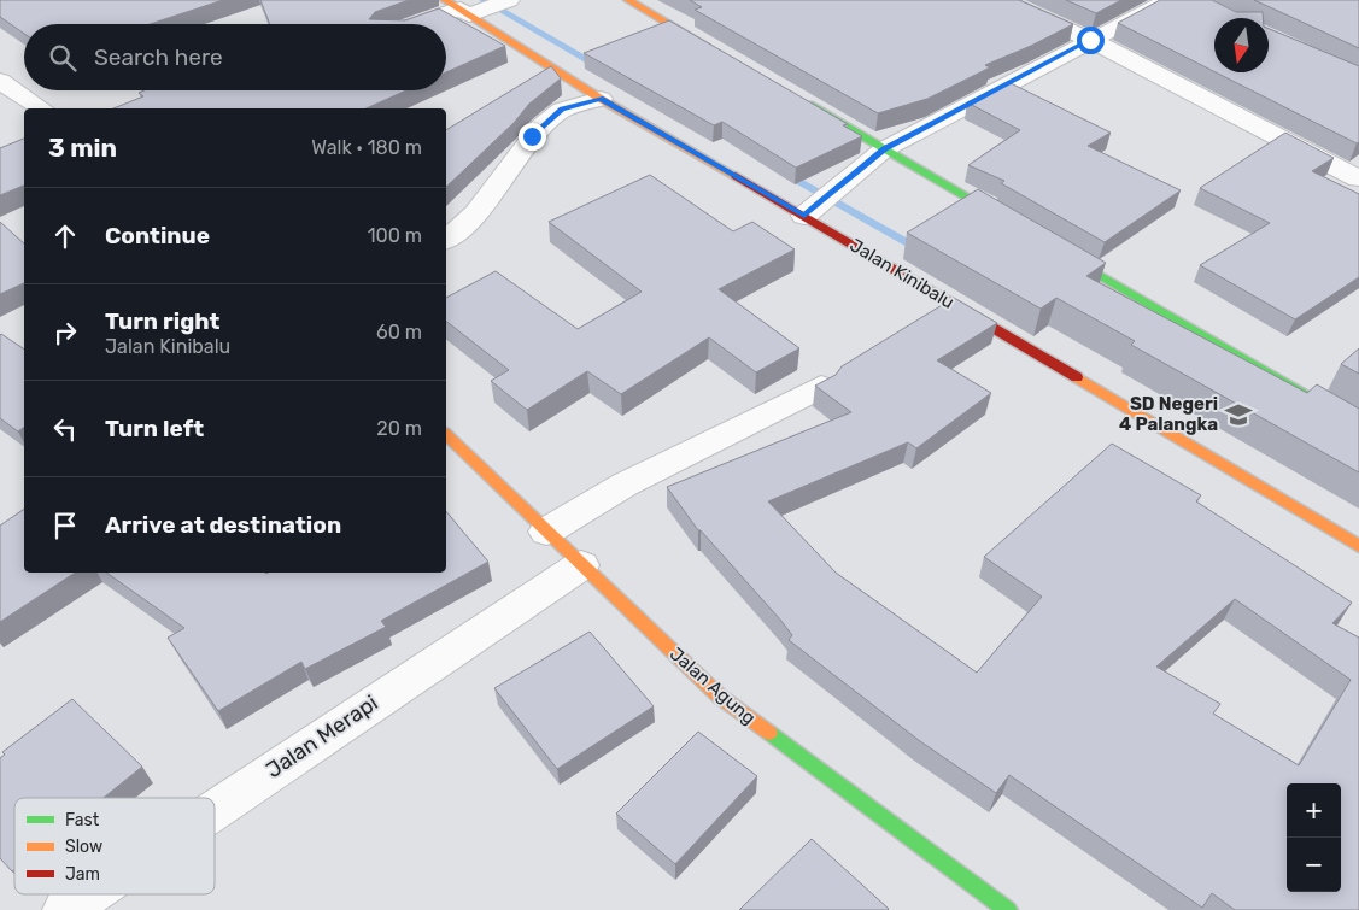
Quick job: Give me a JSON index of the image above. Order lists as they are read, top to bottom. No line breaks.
{"streets":{"street":["Jalan Kinibalu","Jalan Agung","Jalan Merapi"]},"crossings":[["Jalan Agung","Jalan Merapi"]],"places":{"school or university":["SD Negeri 4 Palangka"]},"legend":["Fast","Slow","Jam"],"north":"bottom","page":{"search":"Search here","heading":["3 min","Walk · 180 m"],"list":[["Continue","100 m"],["Turn right","Jalan Kinibalu","60 m"],["Turn left","20 m"],"Arrive at destination"],"map_buttons":["+","−"]}}
